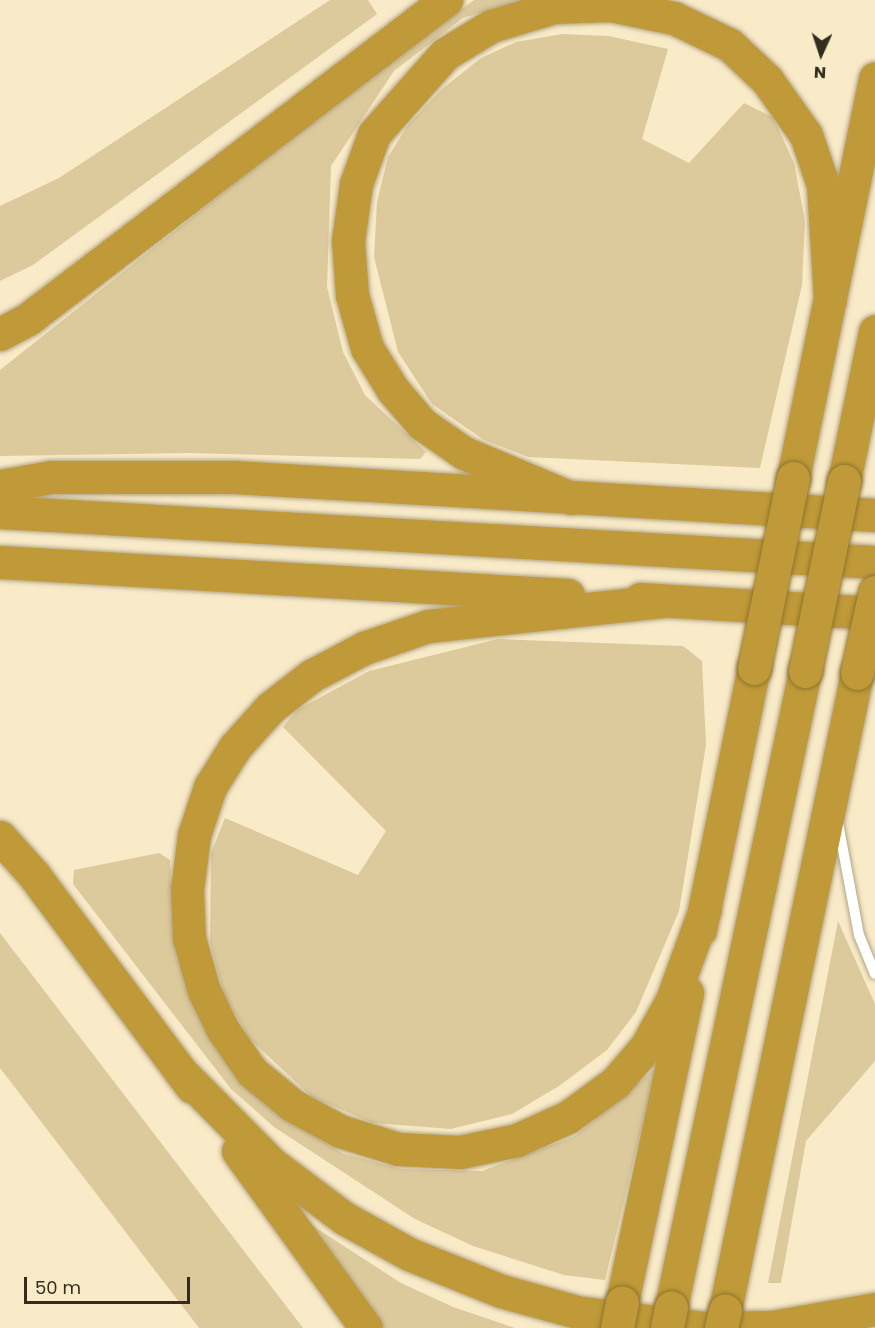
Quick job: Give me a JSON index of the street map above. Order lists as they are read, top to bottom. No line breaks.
{"scale_bar":"50 m","north":"bottom"}
